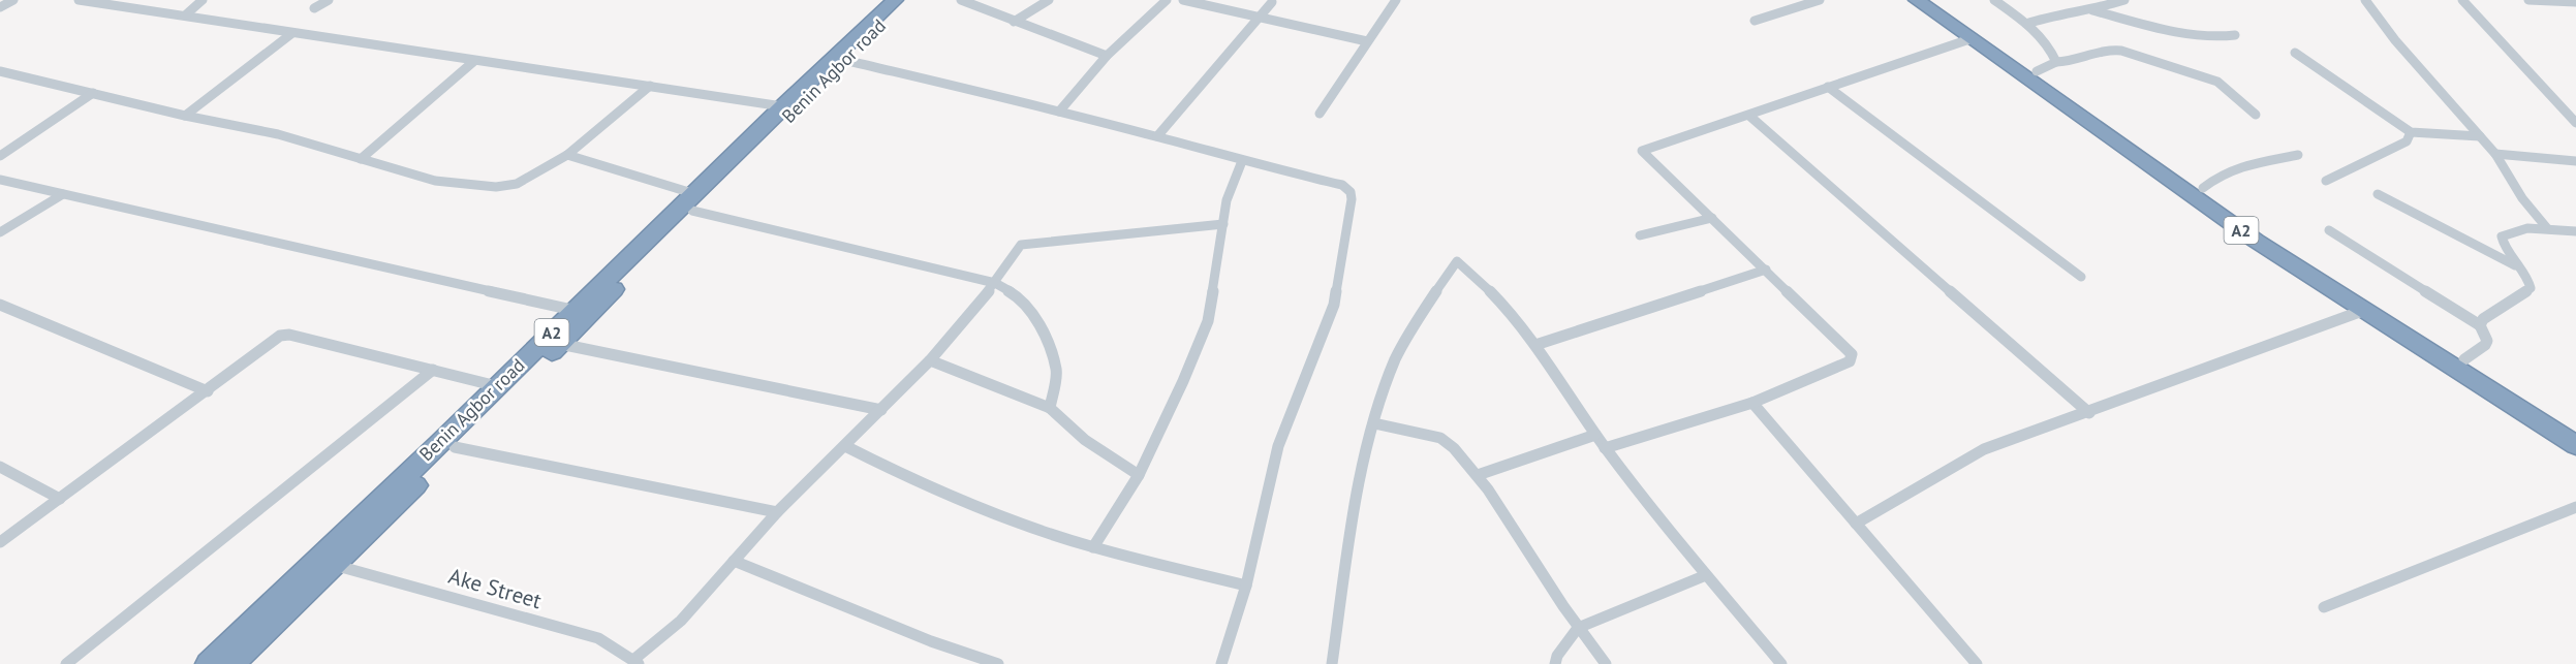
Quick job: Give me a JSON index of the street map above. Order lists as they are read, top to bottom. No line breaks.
{"streets":{"highway":["Benin Agbor road","A2"],"street":["Ake Street"]},"crossings":[["Benin Agbor road","Ake Street"]]}
